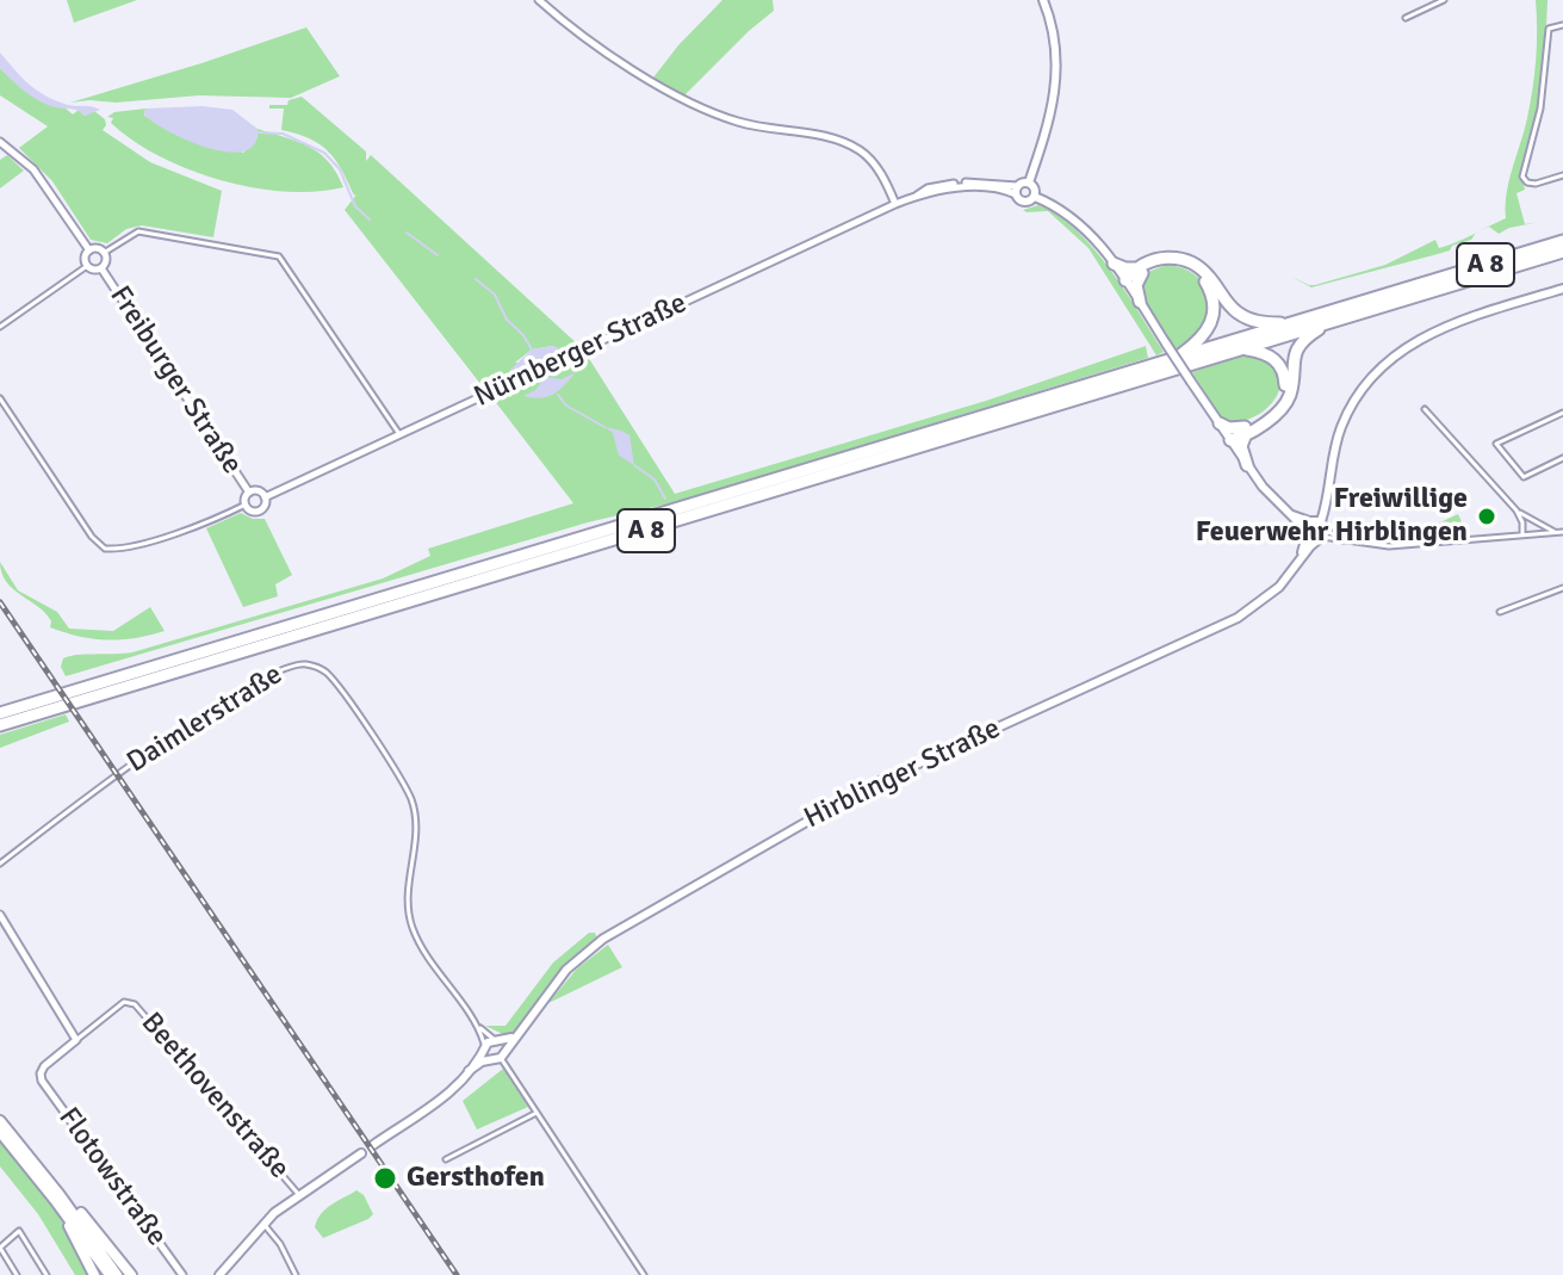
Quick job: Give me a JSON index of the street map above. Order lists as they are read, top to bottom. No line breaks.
{"streets":{"highway":["A 8"],"main road":["Hirblinger Straße"],"street":["Nürnberger Straße","Freiburger Straße","Daimlerstraße","Beethovenstraße","Flotowstraße"]},"crossings":[["Nürnberger Straße","Freiburger Straße"],["Daimlerstraße","Hirblinger Straße"],["Beethovenstraße","Flotowstraße"]],"places":["Freiwillige Feuerwehr Hirblingen","Gersthofen"]}
